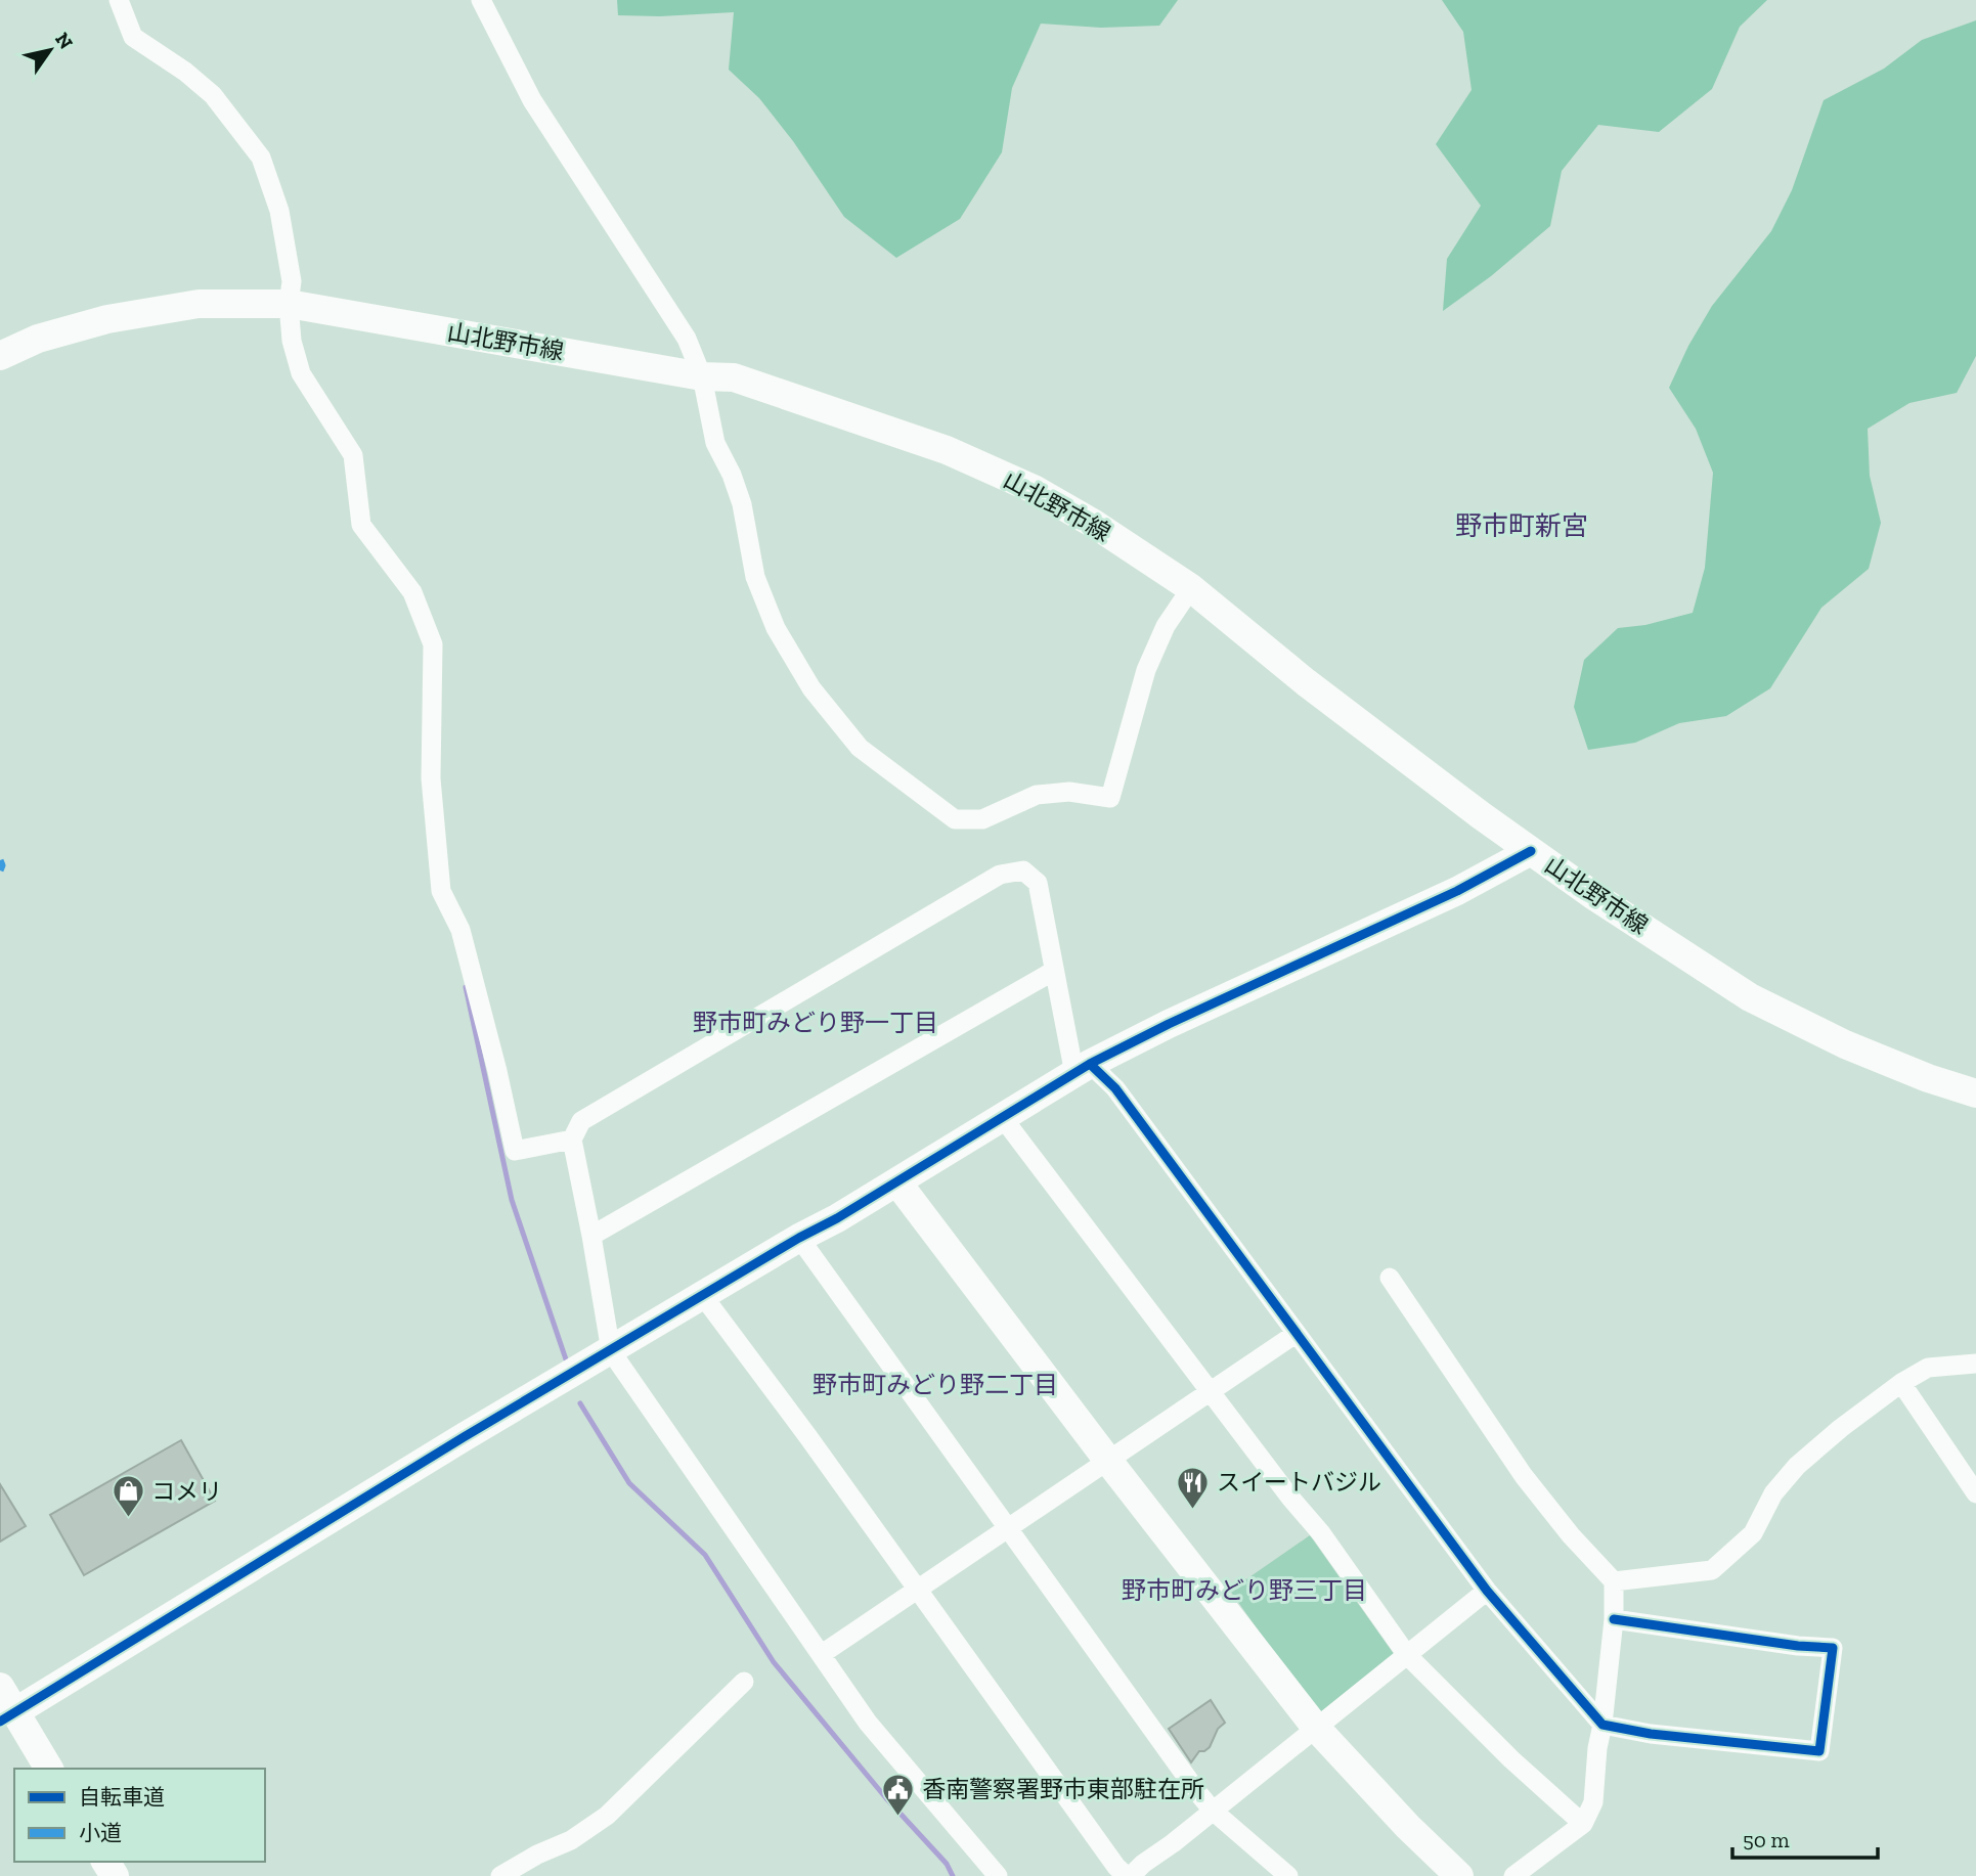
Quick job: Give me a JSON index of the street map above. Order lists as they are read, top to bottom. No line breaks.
{"streets":{"street":["山北野市線"]},"districts":["野市町新宮","野市町みどり野一丁目","野市町みどり野二丁目","野市町みどり野三丁目"],"places":{"restaurant":["スイートバジル"],"shop":["コメリ"],"public building":["香南警察署野市東部駐在所"]},"legend":["自転車道","小道"],"scale_bar":"50 m","north":"top right"}
